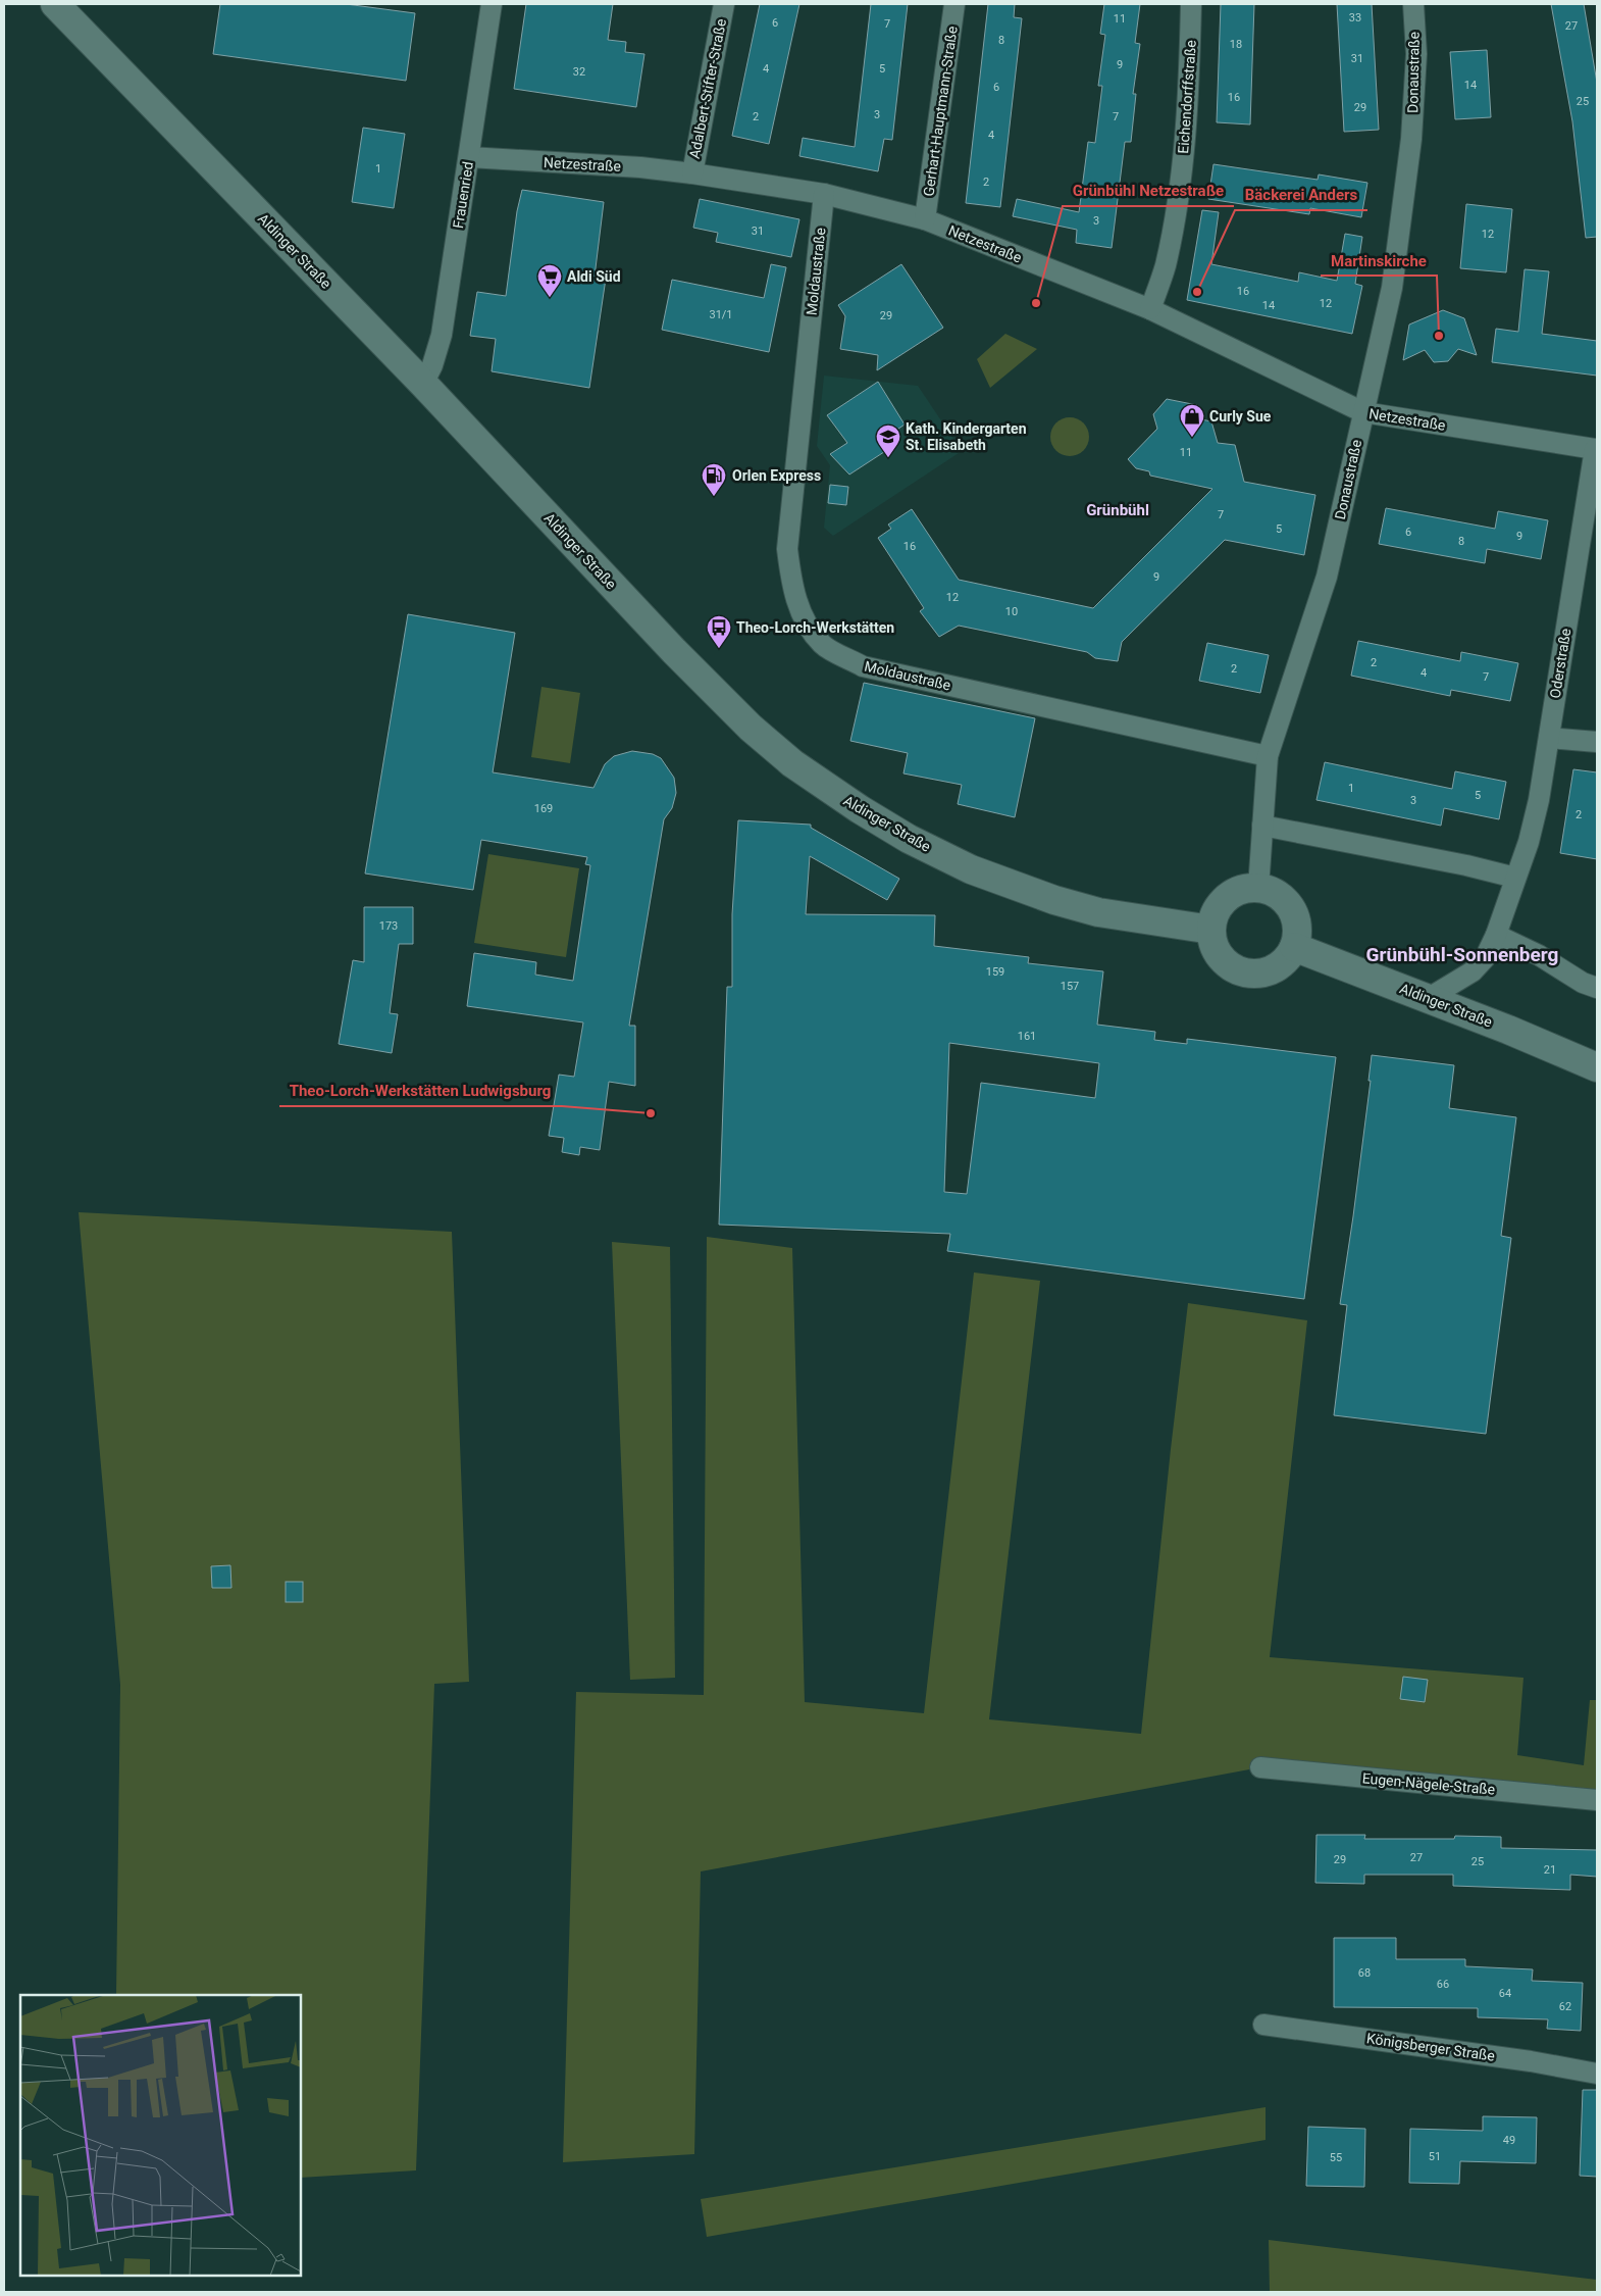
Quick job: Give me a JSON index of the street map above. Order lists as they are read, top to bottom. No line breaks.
{"streets":{"main road":["Aldinger Straße"],"street":["Donaustraße","Adalbert-Stifter-Straße","Eichendorffstraße","Gerhart-Hauptmann-Straße","Netzestraße","Frauenried","Moldaustraße","Oderstraße","Eugen-Nägele-Straße","Königsberger Straße"]},"crossings":[["Donaustraße","Netzestraße"],["Donaustraße","Aldinger Straße"],["Donaustraße","Moldaustraße"],["Adalbert-Stifter-Straße","Netzestraße"],["Eichendorffstraße","Netzestraße"],["Gerhart-Hauptmann-Straße","Netzestraße"],["Netzestraße","Frauenried"],["Netzestraße","Moldaustraße"],["Netzestraße","Oderstraße"],["Frauenried","Aldinger Straße"],["Aldinger Straße","Oderstraße"]],"districts":["Grünbühl","Grünbühl-Sonnenberg"],"places":{"other":["Bäckerei Anders","Grünbühl Netzestraße","Martinskirche","Theo-Lorch-Werkstätten Ludwigsburg"],"supermarket":["Aldi Süd"],"shop":["Curly Sue"],"school or university":["Kath. Kindergarten St. Elisabeth"],"fuel station":["Orlen Express"],"bus stop":["Theo-Lorch-Werkstätten"]},"house_numbers":["33","11","6","7","27","8","18","31","9","4","5","32","14","6","16","25","29","3","2","7","4","1","2","3","31","12","16","12","14","31/1","29","11","7","5","6","9","8","16","9","12","10","2","2","4","7","1","5","3","169","2","173","159","157","161","27","29","25","21","68","66","64","62","49","51","55"]}
